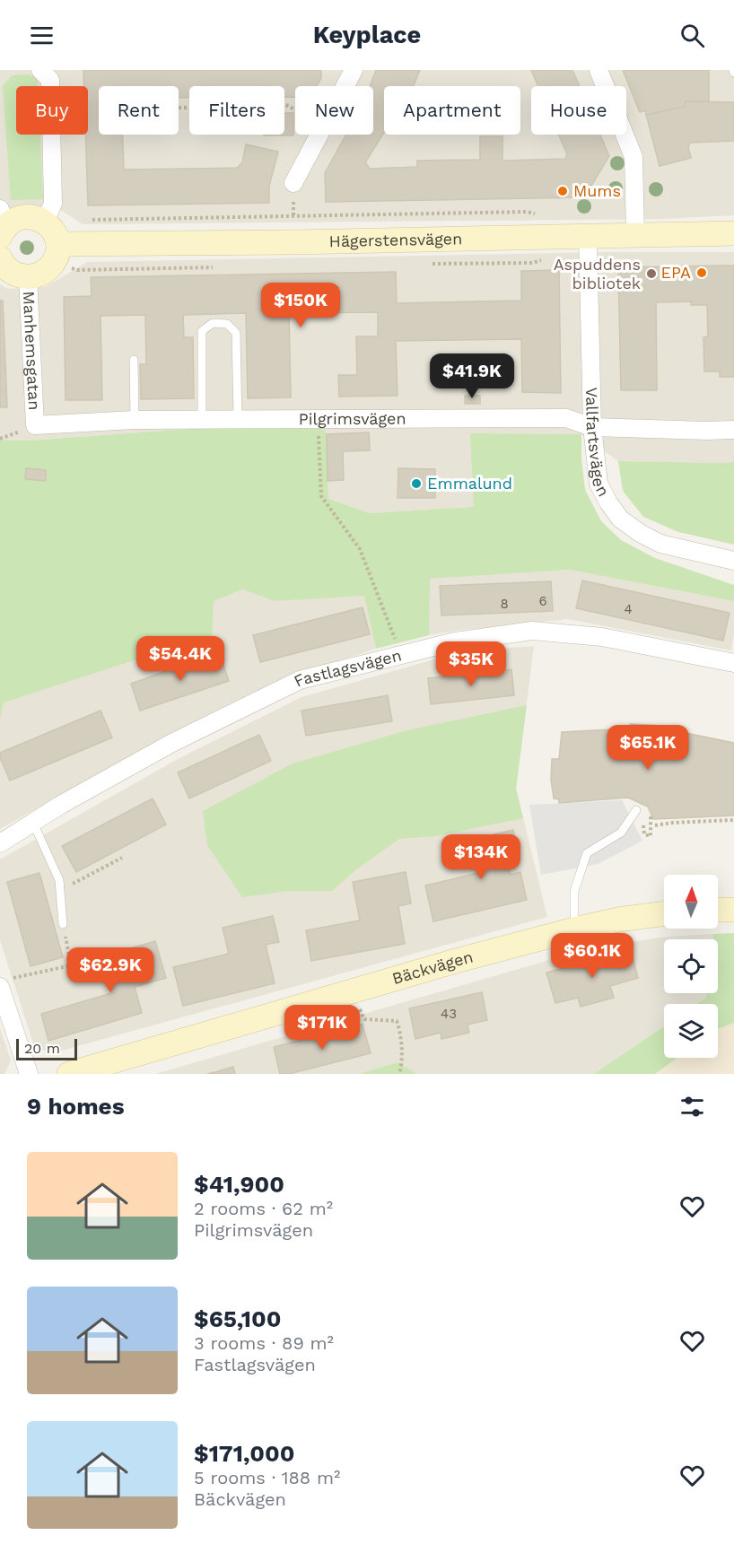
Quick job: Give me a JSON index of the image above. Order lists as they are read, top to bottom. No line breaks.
{"streets":{"street":["Hägerstensvägen","Manhemsgatan","Pilgrimsvägen","Vallfartsvägen","Fastlagsvägen","Bäckvägen"]},"crossings":[["Hägerstensvägen","Vallfartsvägen"],["Manhemsgatan","Pilgrimsvägen"],["Pilgrimsvägen","Vallfartsvägen"]],"places":["Mums","EPA","Aspuddens bibliotek","Emmalund"],"house_numbers":["6","8","4","43"],"scale_bar":"20 m","north":"top","page":{"header":"Keyplace","chip":["Buy","Rent","Filters","New","Apartment","House"],"price":["$150K","$41.9K","$54.4K","$35K","$65.1K","$134K","$60.1K","$62.9K","$171K"],"scale":"20 m","heading":"9 homes","list":[{"name":"$41,900","note":"2 rooms · 62 m² · Pilgrimsvägen"},{"name":"$65,100","note":"3 rooms · 89 m² · Fastlagsvägen"},{"name":"$171,000","note":"5 rooms · 188 m² · Bäckvägen"}]}}
